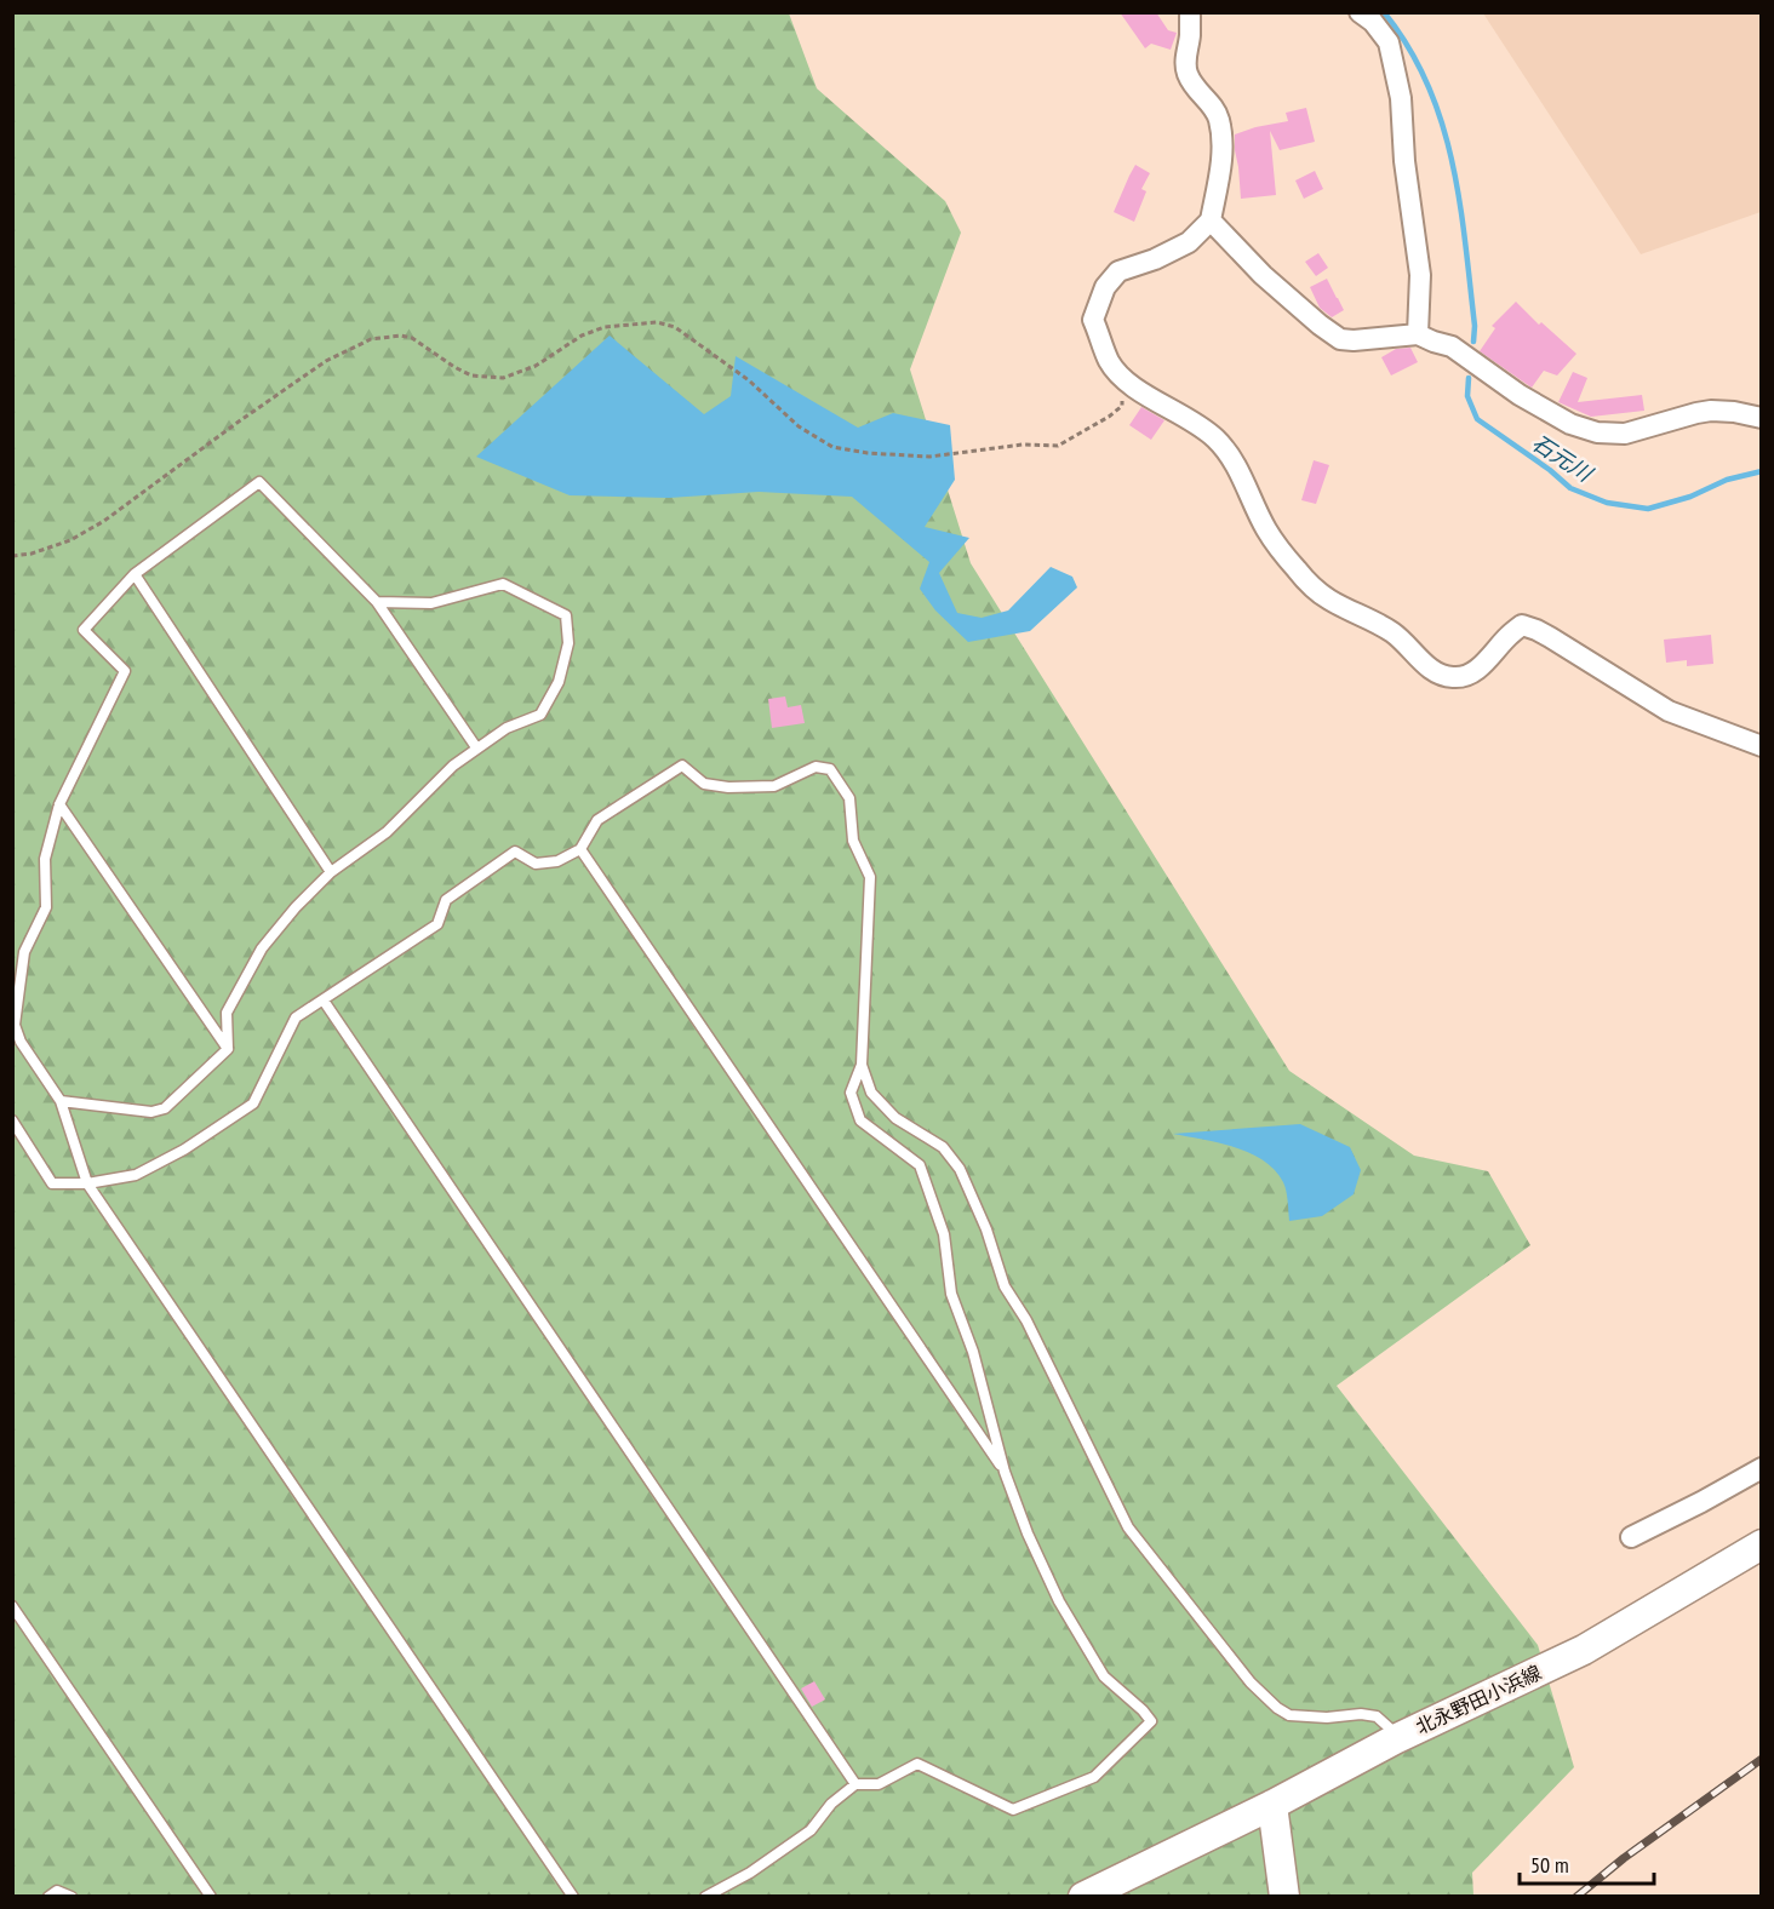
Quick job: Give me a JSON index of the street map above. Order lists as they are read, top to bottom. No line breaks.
{"streets":{"main road":["北永野田小浜線"]},"water":["石元川"],"scale_bar":"50 m"}
